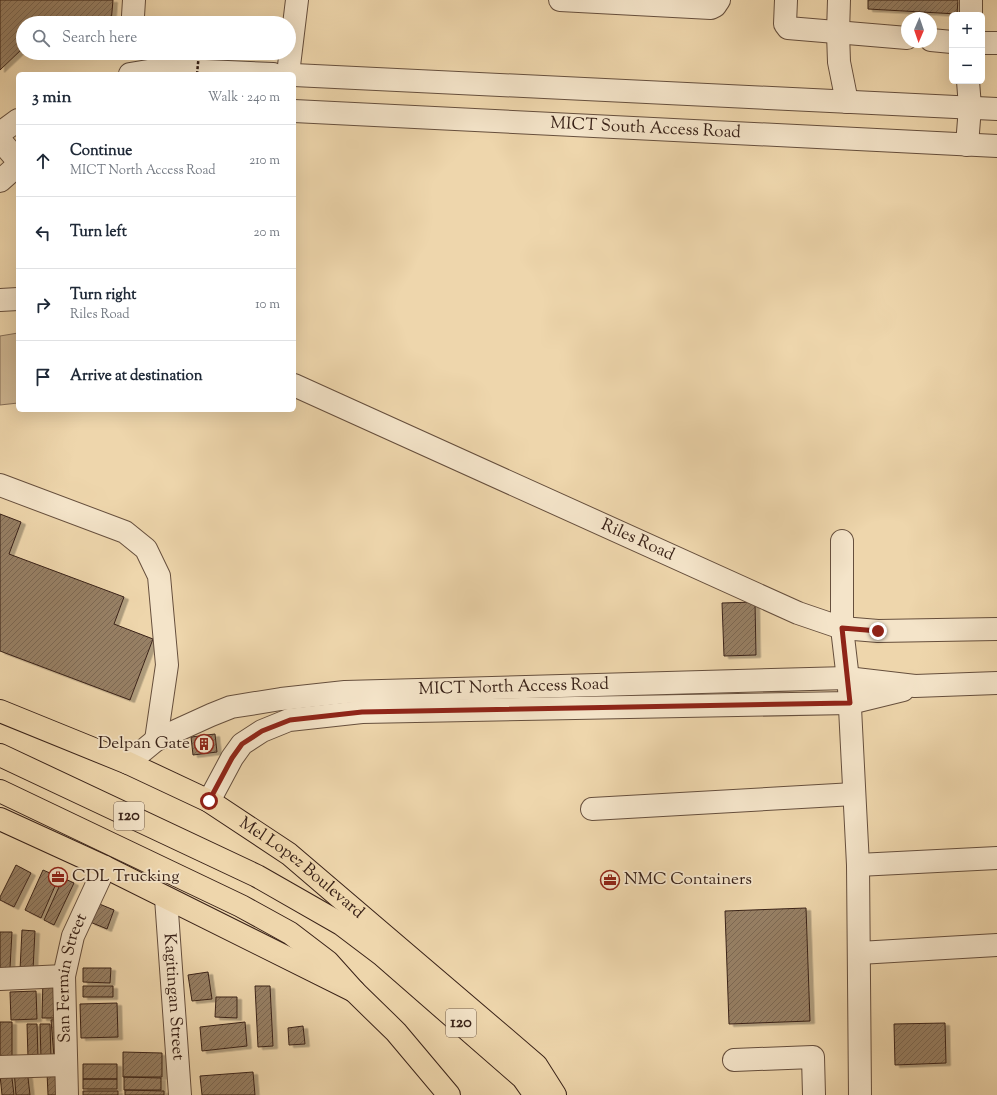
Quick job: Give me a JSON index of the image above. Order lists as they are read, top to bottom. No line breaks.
{"streets":{"main road":["120","Mel Lopez Boulevard"],"street":["MICT South Access Road","Riles Road","MICT North Access Road","San Fermin Street","Kagitingan Street"]},"crossings":[["MICT North Access Road","Mel Lopez Boulevard"],["120","San Fermin Street"],["120","Kagitingan Street"]],"places":{"building":["Delpan Gate"],"office":["CDL Trucking","NMC Containers"]},"north":"bottom","page":{"map_buttons":["+","−"],"search":"Search here","heading":["3 min","Walk · 240 m"],"list":[["Continue","MICT North Access Road","210 m"],["Turn left","20 m"],["Turn right","Riles Road","10 m"],"Arrive at destination"]}}
